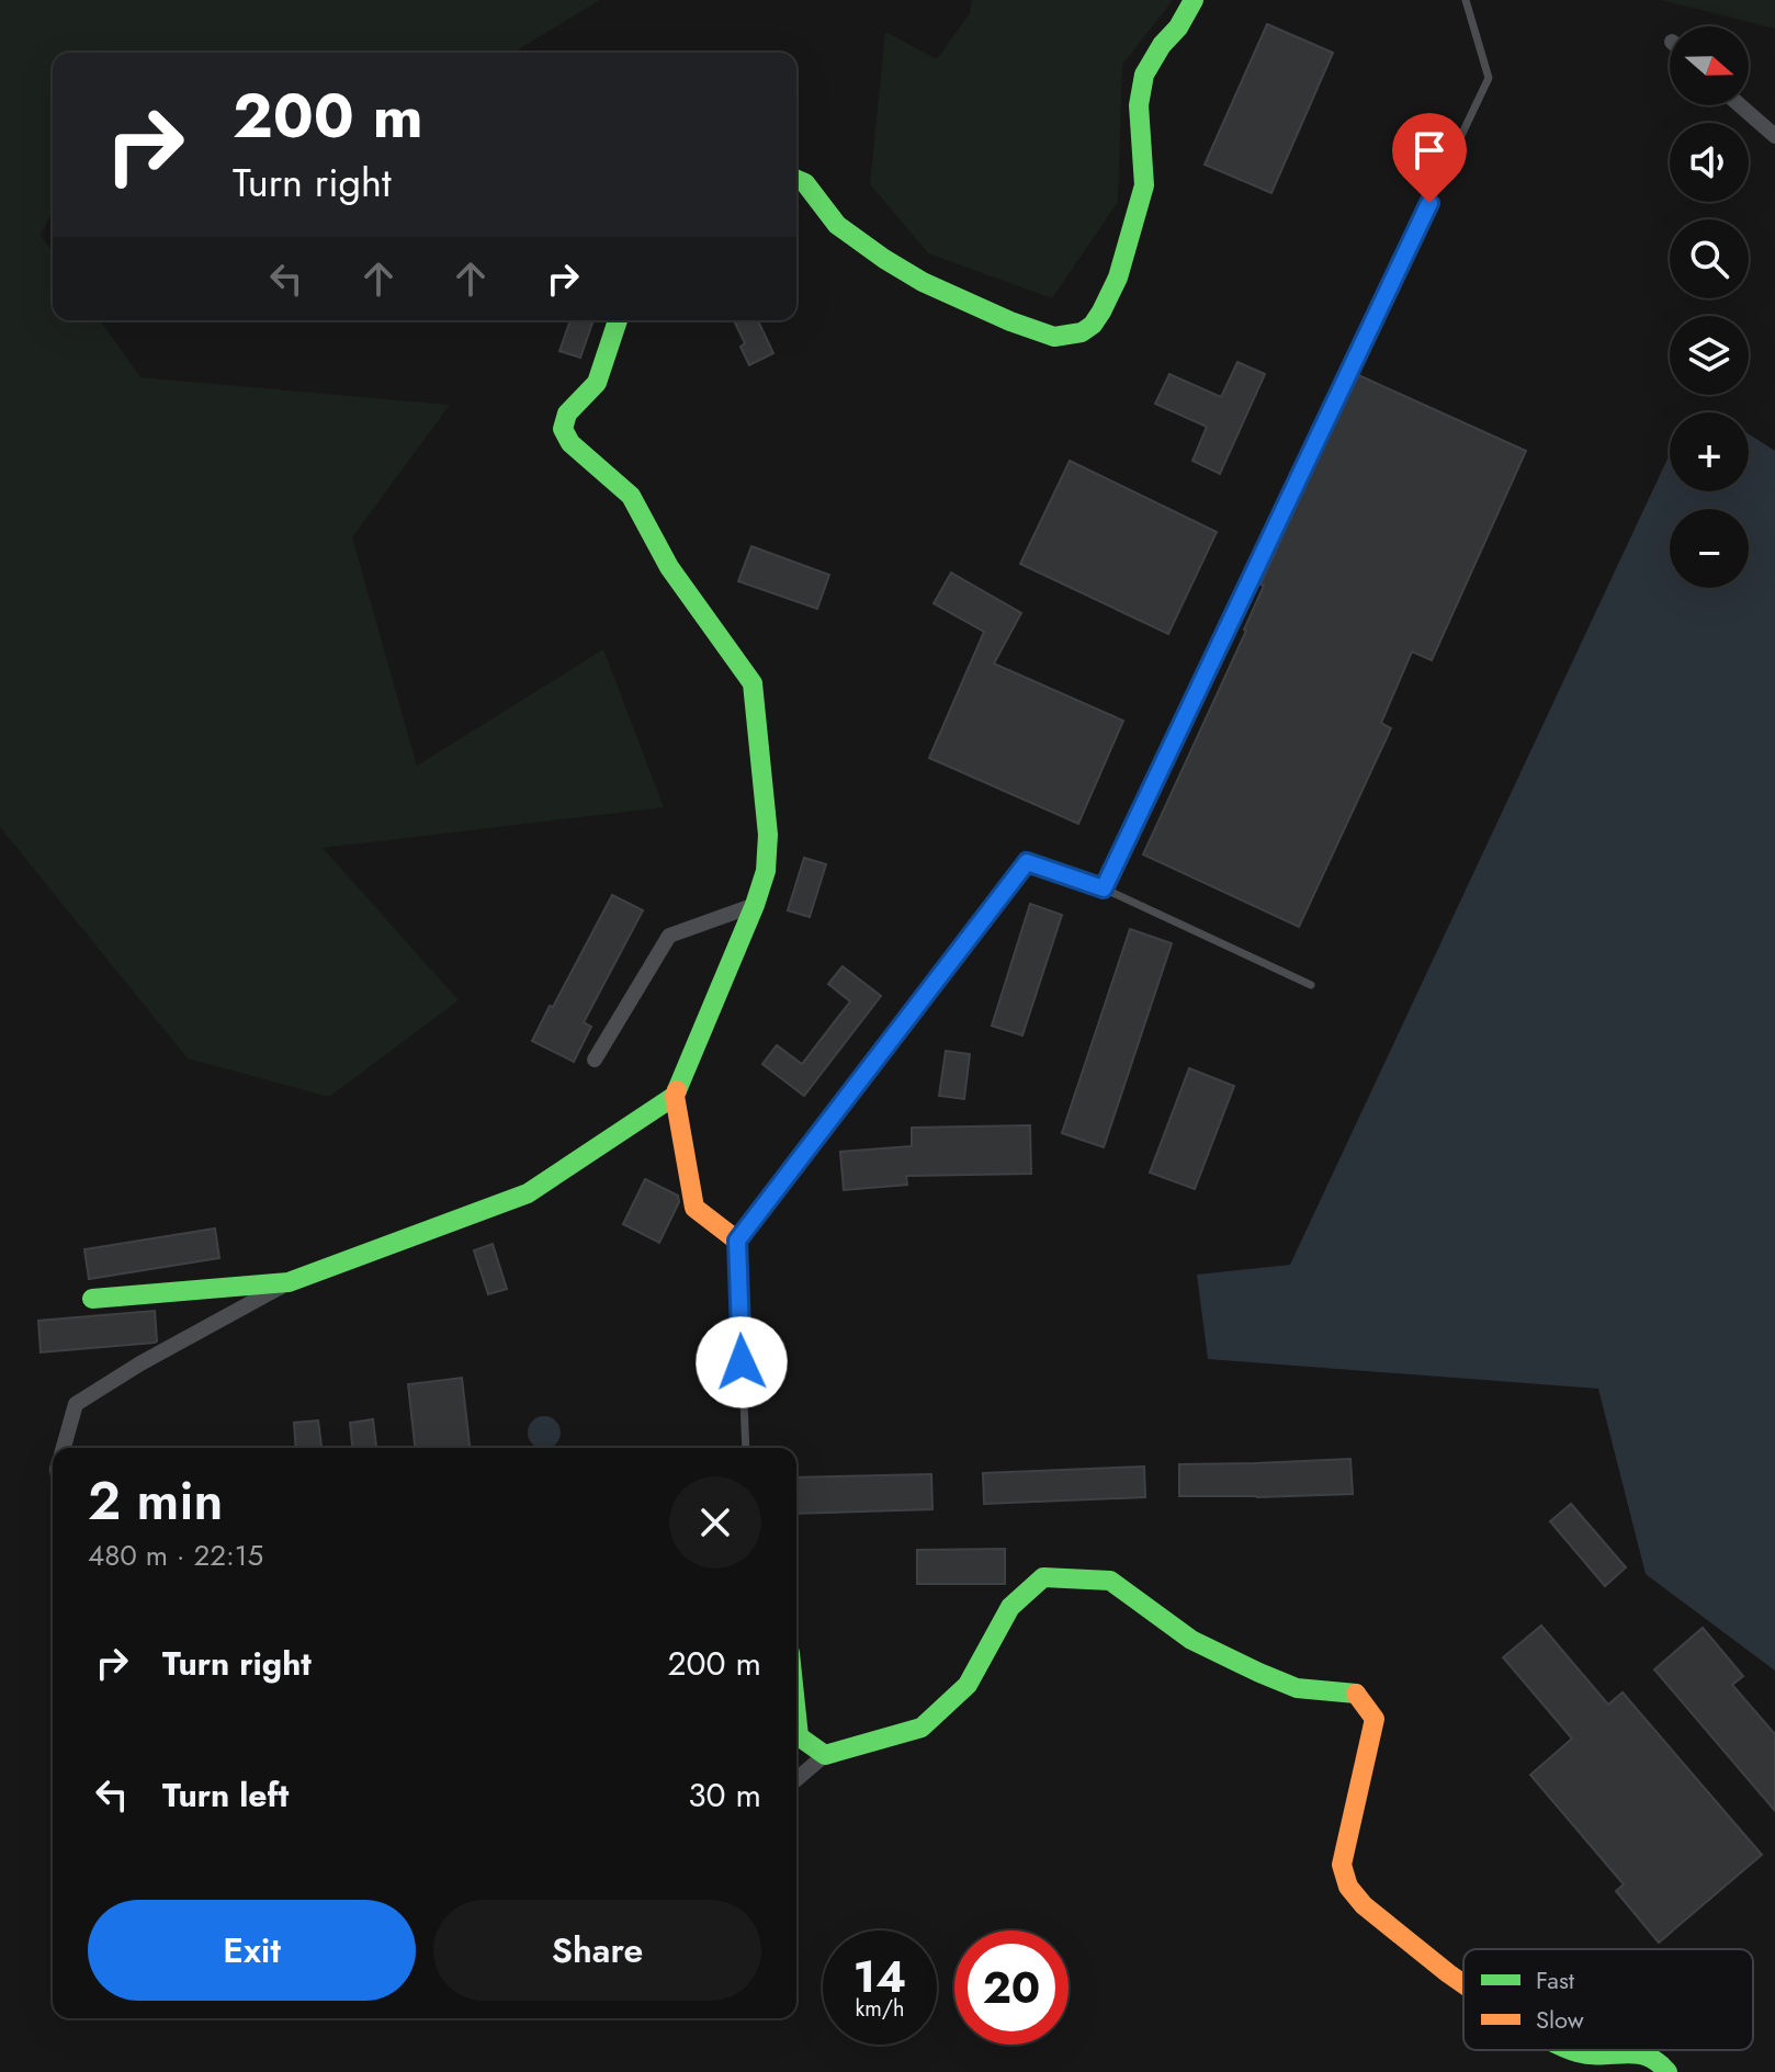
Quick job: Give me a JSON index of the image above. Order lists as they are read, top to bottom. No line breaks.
{"legend":["Fast","Slow"],"north":"right","page":{"map_buttons":["+","−"],"turn":["200 m","Turn right"],"heading":["2 min","480 m · 22:15"],"list":[{"name":"Turn right","value":"200 m"},{"name":"Turn left","value":"30 m"}],"buttons":["Exit","Share"],"speed":"14 km/h","limit":"20"}}
